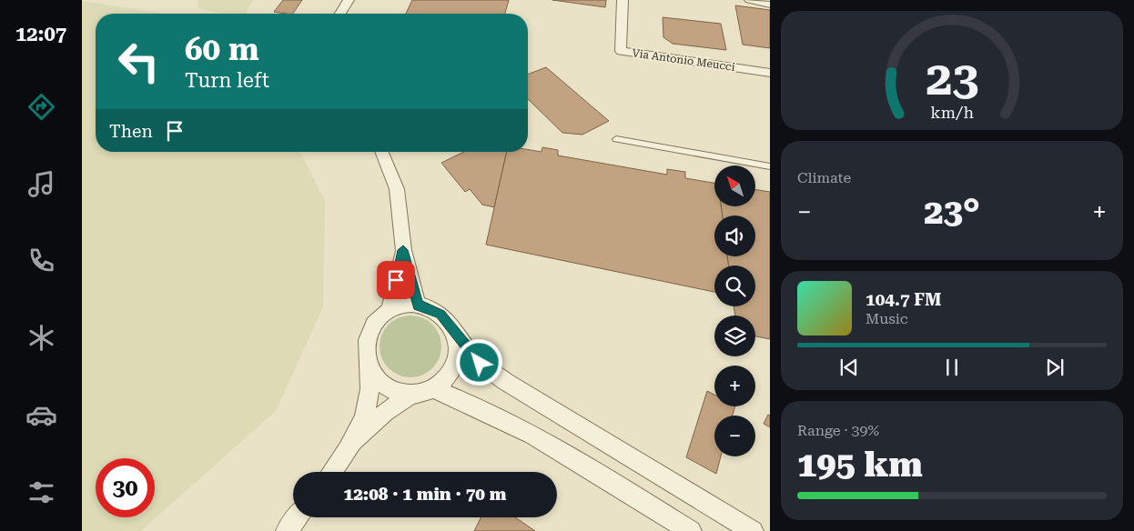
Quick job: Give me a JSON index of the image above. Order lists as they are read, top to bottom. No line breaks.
{"streets":{"street":["Via Antonio Meucci"]},"north":"top left","page":{"tabs":"12:07","turn":["60 m","Turn left"],"then":"Then","tile":["Climate",["Range · 39%","195 km"]],"map_buttons":["+","−"],"heat":["−","23°","+"],"song":["104.7 FM","Music"],"limit":"30","trip":"12:08 · 1 min · 70 m","gauge":["23","km/h"]}}
